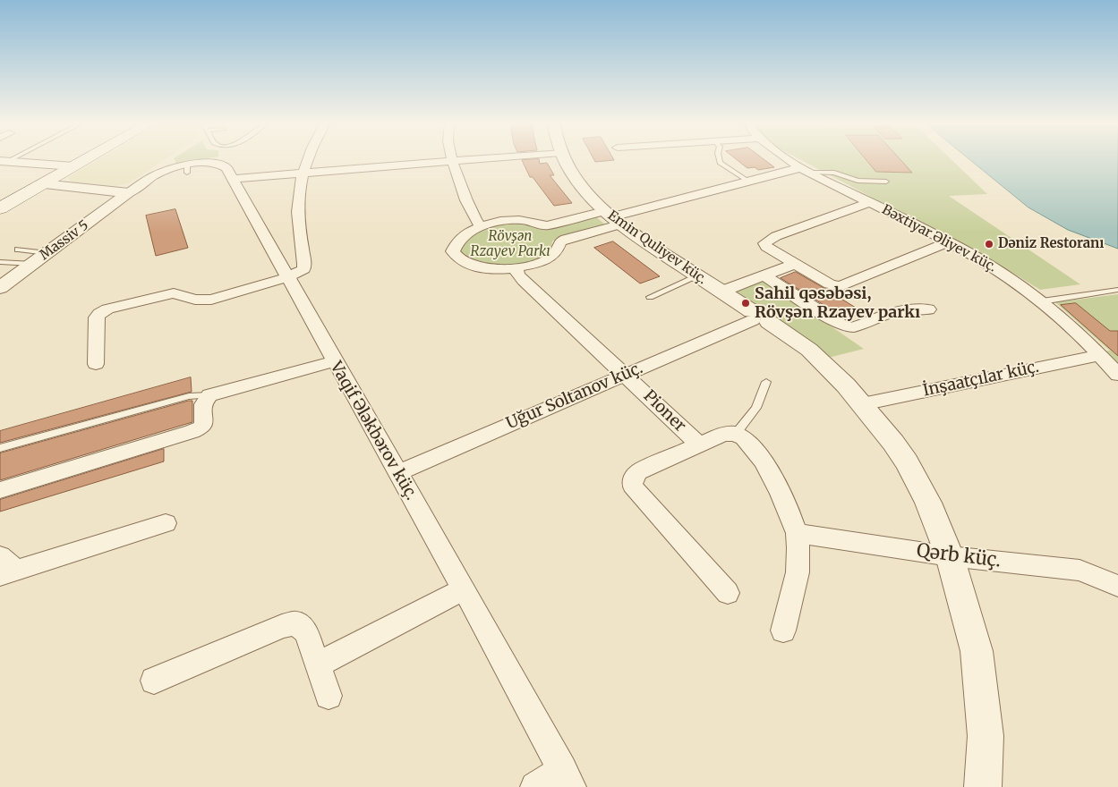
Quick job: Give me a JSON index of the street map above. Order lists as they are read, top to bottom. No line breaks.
{"streets":{"street":["Bəxtiyar Əliyev küç.","Massiv 5","Emin Quliyev küç.","İnşaatçılar küç.","Uğur Soltanov küç.","Pioner","Vaqif Ələkbərov küç.","Qərb küç."]},"crossings":[["Bəxtiyar Əliyev küç.","İnşaatçılar küç."],["Massiv 5","Vaqif Ələkbərov küç."],["Emin Quliyev küç.","İnşaatçılar küç."],["Emin Quliyev küç.","Uğur Soltanov küç."],["Emin Quliyev küç.","Qərb küç."],["Uğur Soltanov küç.","Pioner"],["Uğur Soltanov küç.","Vaqif Ələkbərov küç."]],"parks":["Rövşən Rzayev Parkı"],"places":["Dəniz Restoranı","Sahil qəsəbəsi, Rövşən Rzayev parkı"]}
